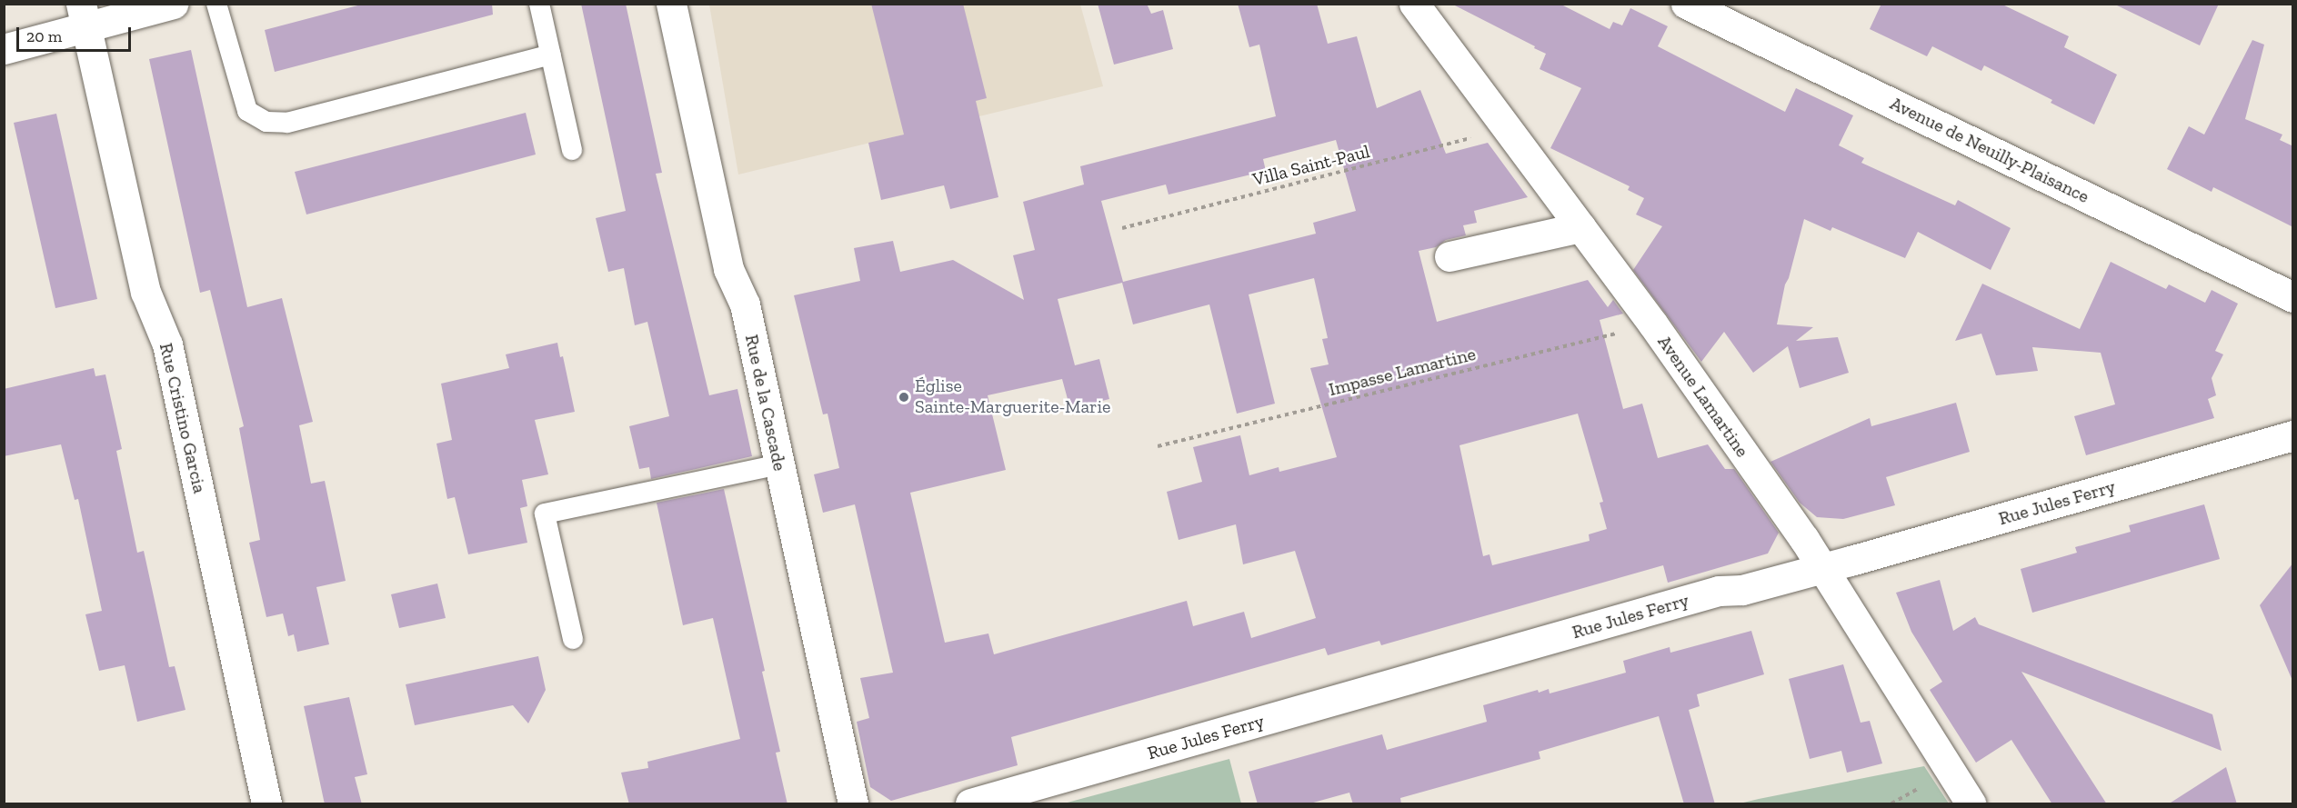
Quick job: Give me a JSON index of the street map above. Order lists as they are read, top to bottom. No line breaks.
{"streets":{"street":["Avenue de Neuilly-Plaisance","Avenue Lamartine","Rue de la Cascade","Rue Cristino Garcia","Rue Jules Ferry"],"path":["Villa Saint-Paul","Impasse Lamartine"]},"crossings":[["Villa Saint-Paul","Avenue Lamartine"],["Impasse Lamartine","Avenue Lamartine"],["Avenue Lamartine","Rue Jules Ferry"]],"places":["Église Sainte-Marguerite-Marie"],"scale_bar":"20 m"}
